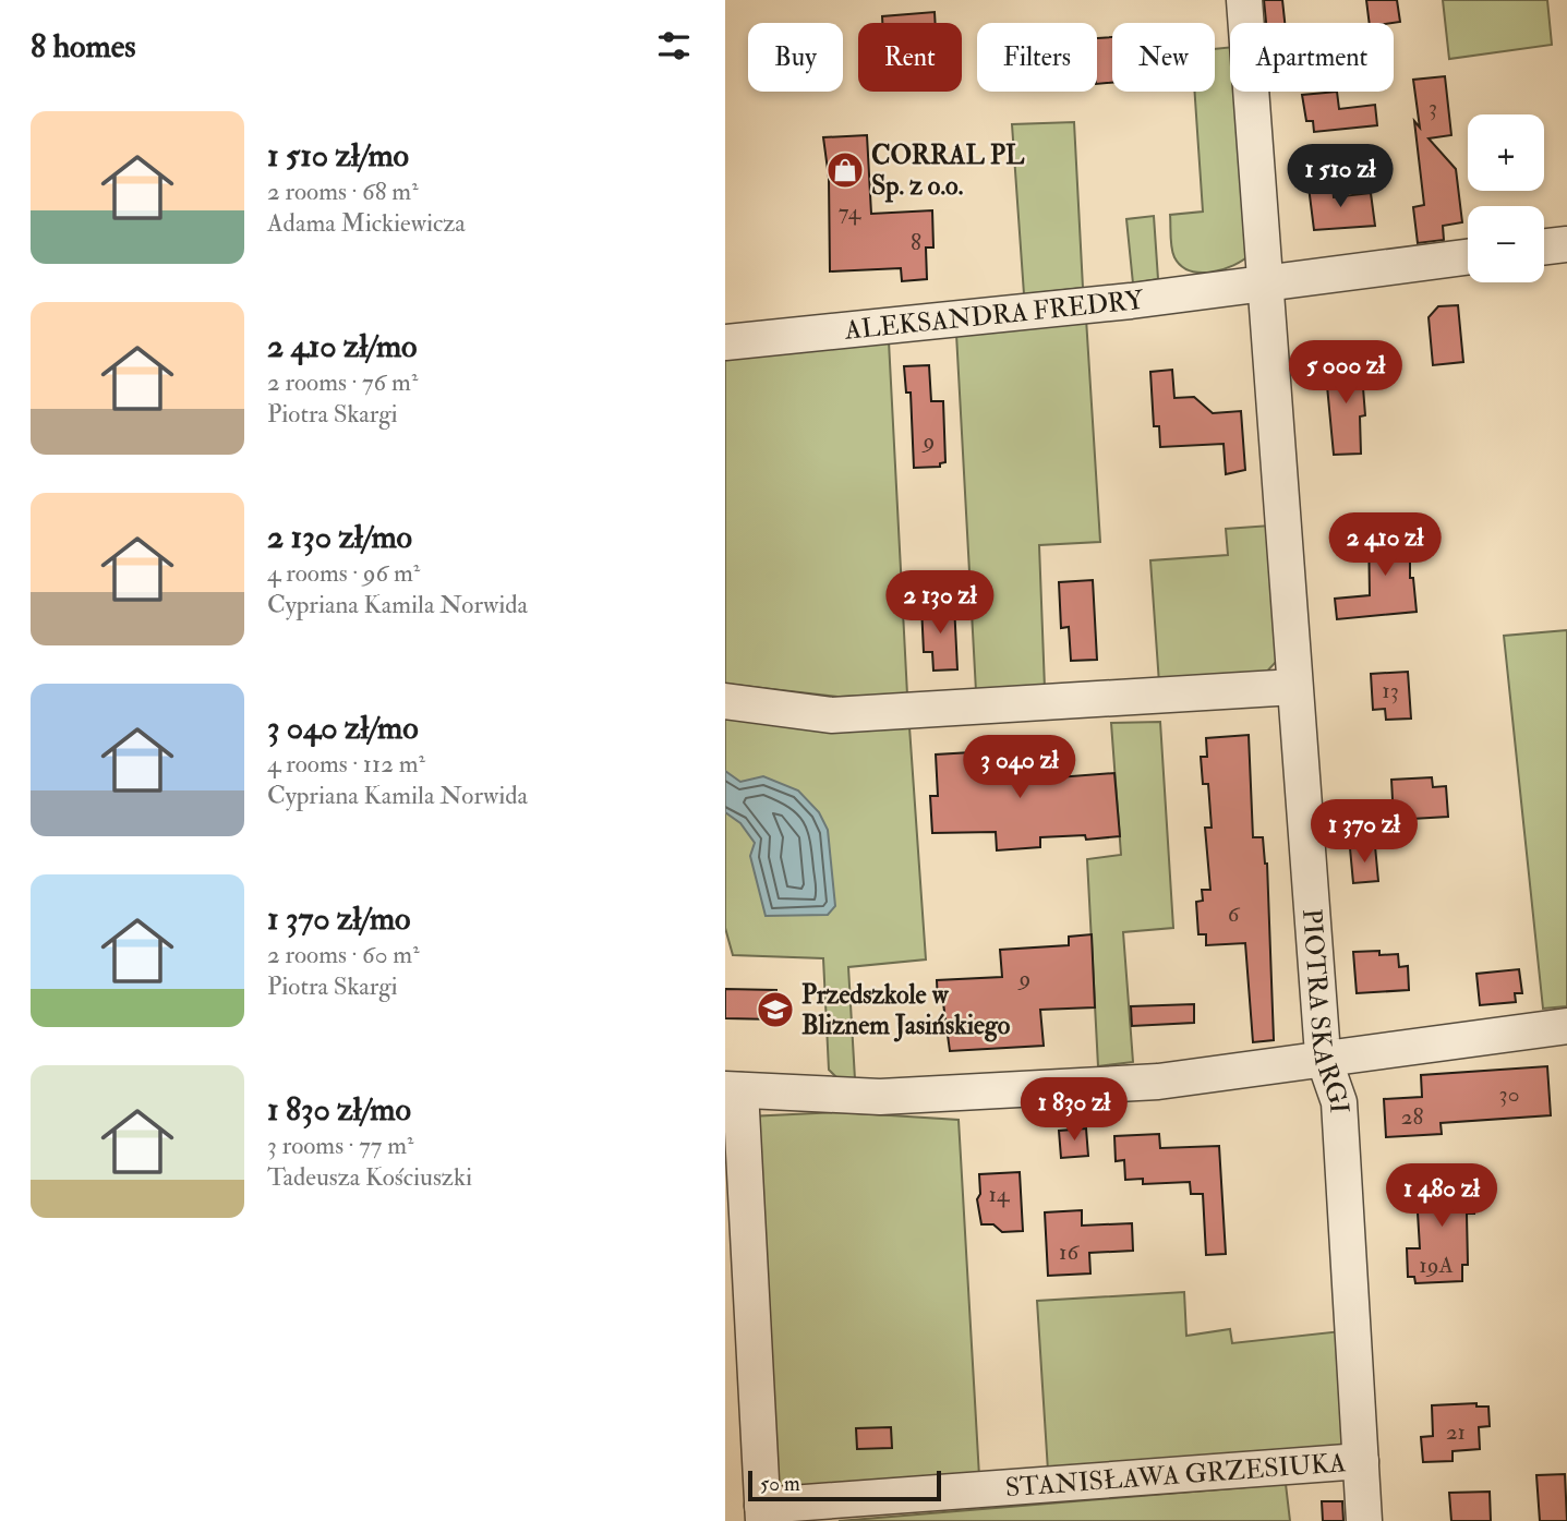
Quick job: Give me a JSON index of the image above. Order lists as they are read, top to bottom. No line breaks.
{"streets":{"street":["ALEKSANDRA FREDRY","PIOTRA SKARGI","STANISŁAWA GRZESIUKA"]},"crossings":[["ALEKSANDRA FREDRY","PIOTRA SKARGI"],["PIOTRA SKARGI","STANISŁAWA GRZESIUKA"]],"places":{"shop":["CORRAL PL Sp. z o.o."],"school or university":["Przedszkole w Bliznem Jasińskiego"]},"house_numbers":["3","74","8","9","13","6","9","30","28","14","16","19A","21"],"scale_bar":"50 m","page":{"heading":"8 homes","chip":["Buy","Rent","Filters","New","Apartment"],"list":[{"name":"1 510 zł/mo","note":"2 rooms · 68 m² · Adama Mickiewicza"},{"name":"2 410 zł/mo","note":"2 rooms · 76 m² · Piotra Skargi"},{"name":"2 130 zł/mo","note":"4 rooms · 96 m² · Cypriana Kamila Norwida"},{"name":"3 040 zł/mo","note":"4 rooms · 112 m² · Cypriana Kamila Norwida"},{"name":"1 370 zł/mo","note":"2 rooms · 60 m² · Piotra Skargi"},{"name":"1 830 zł/mo","note":"3 rooms · 77 m² · Tadeusza Kościuszki"}],"map_buttons":["+","−"],"price":["1 510 zł","5 000 zł","2 410 zł","2 130 zł","3 040 zł","1 370 zł","1 830 zł","1 480 zł"],"scale":"50 m"}}
